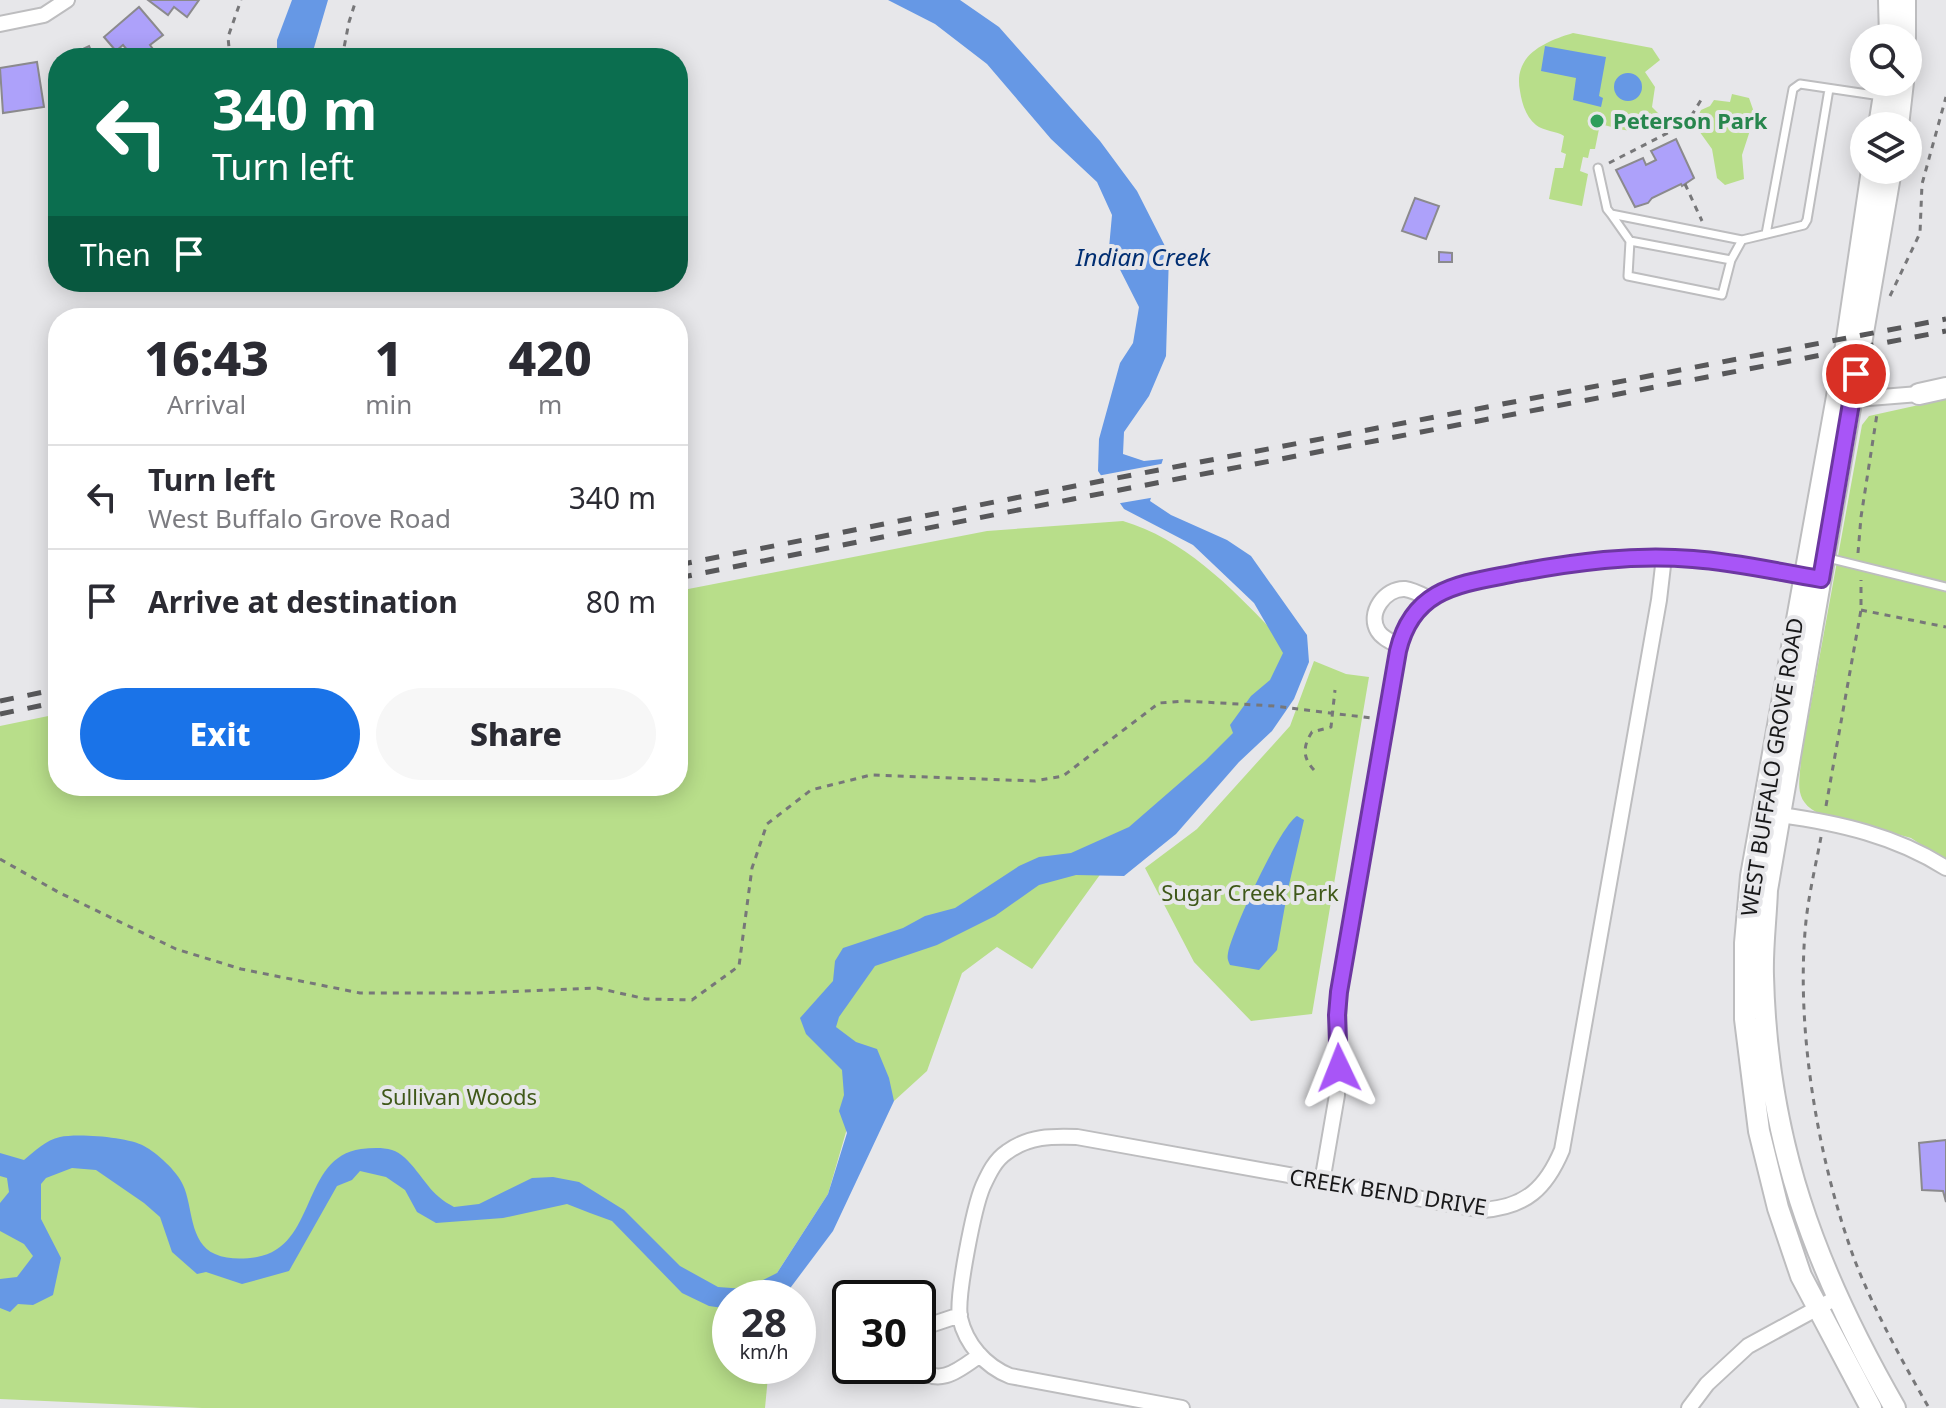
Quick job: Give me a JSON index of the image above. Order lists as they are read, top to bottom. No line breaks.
{"streets":{"main road":["WEST BUFFALO GROVE ROAD"],"street":["CREEK BEND DRIVE"]},"water":["Indian Creek"],"parks":["Sugar Creek Park","Sullivan Woods"],"places":["Peterson Park"],"page":{"turn":["340 m","Turn left"],"then":"Then","eta":["16:43","Arrival","1","min","420","m"],"list":[{"name":"Turn left","note":"West Buffalo Grove Road","value":"340 m"},{"name":"Arrive at destination","value":"80 m"}],"buttons":["Exit","Share"],"speed":"28 km/h","limit":"30"}}
